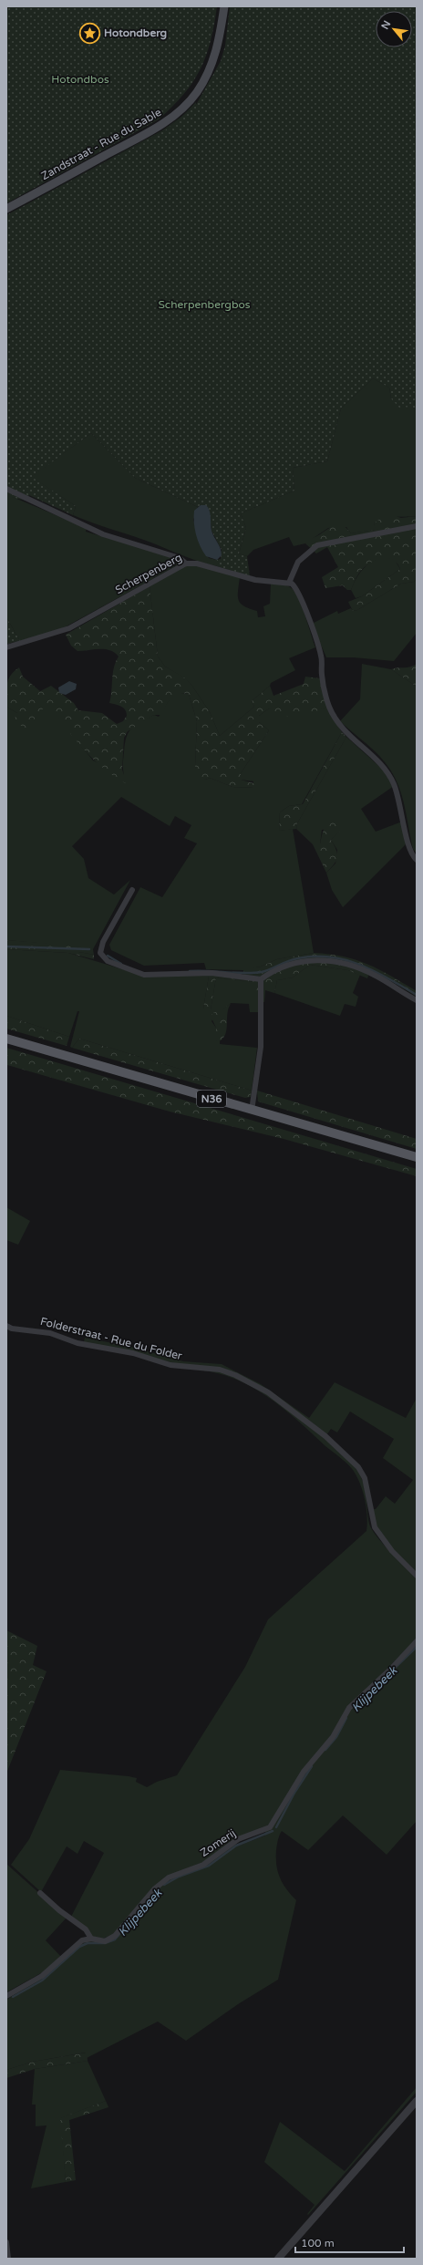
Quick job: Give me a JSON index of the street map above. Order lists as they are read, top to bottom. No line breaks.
{"streets":{"main road":["Zandstraat - Rue du Sable","N36"],"street":["Scherpenberg","Folderstraat - Rue du Folder","Zomerij"]},"water":["Klijpebeek"],"parks":["Hotondbos","Scherpenbergbos"],"places":{"place":["Hotondberg"]},"scale_bar":"100 m","north":"top left"}
